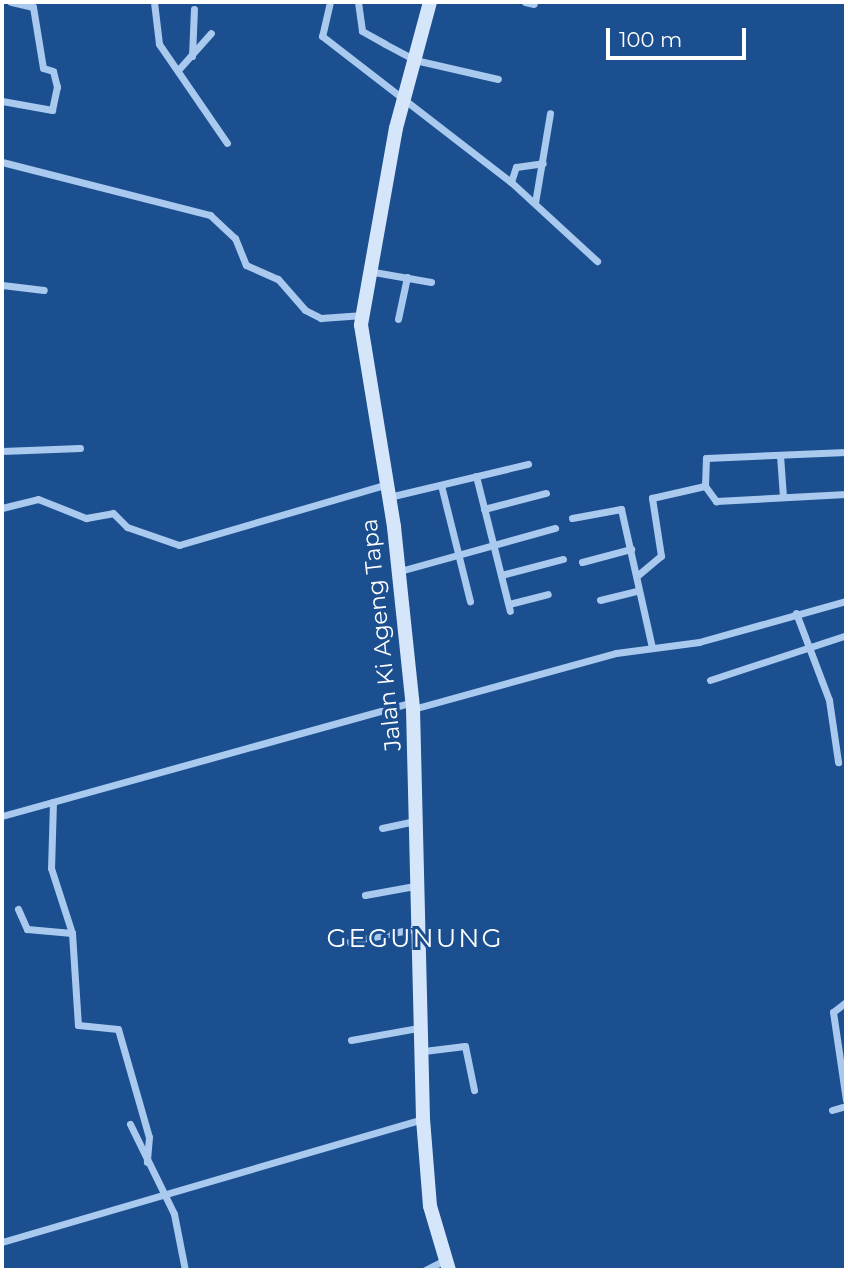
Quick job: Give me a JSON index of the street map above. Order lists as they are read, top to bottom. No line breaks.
{"streets":{"street":["Jalan Ki Ageng Tapa"]},"districts":["GEGUNUNG"],"scale_bar":"100 m"}
